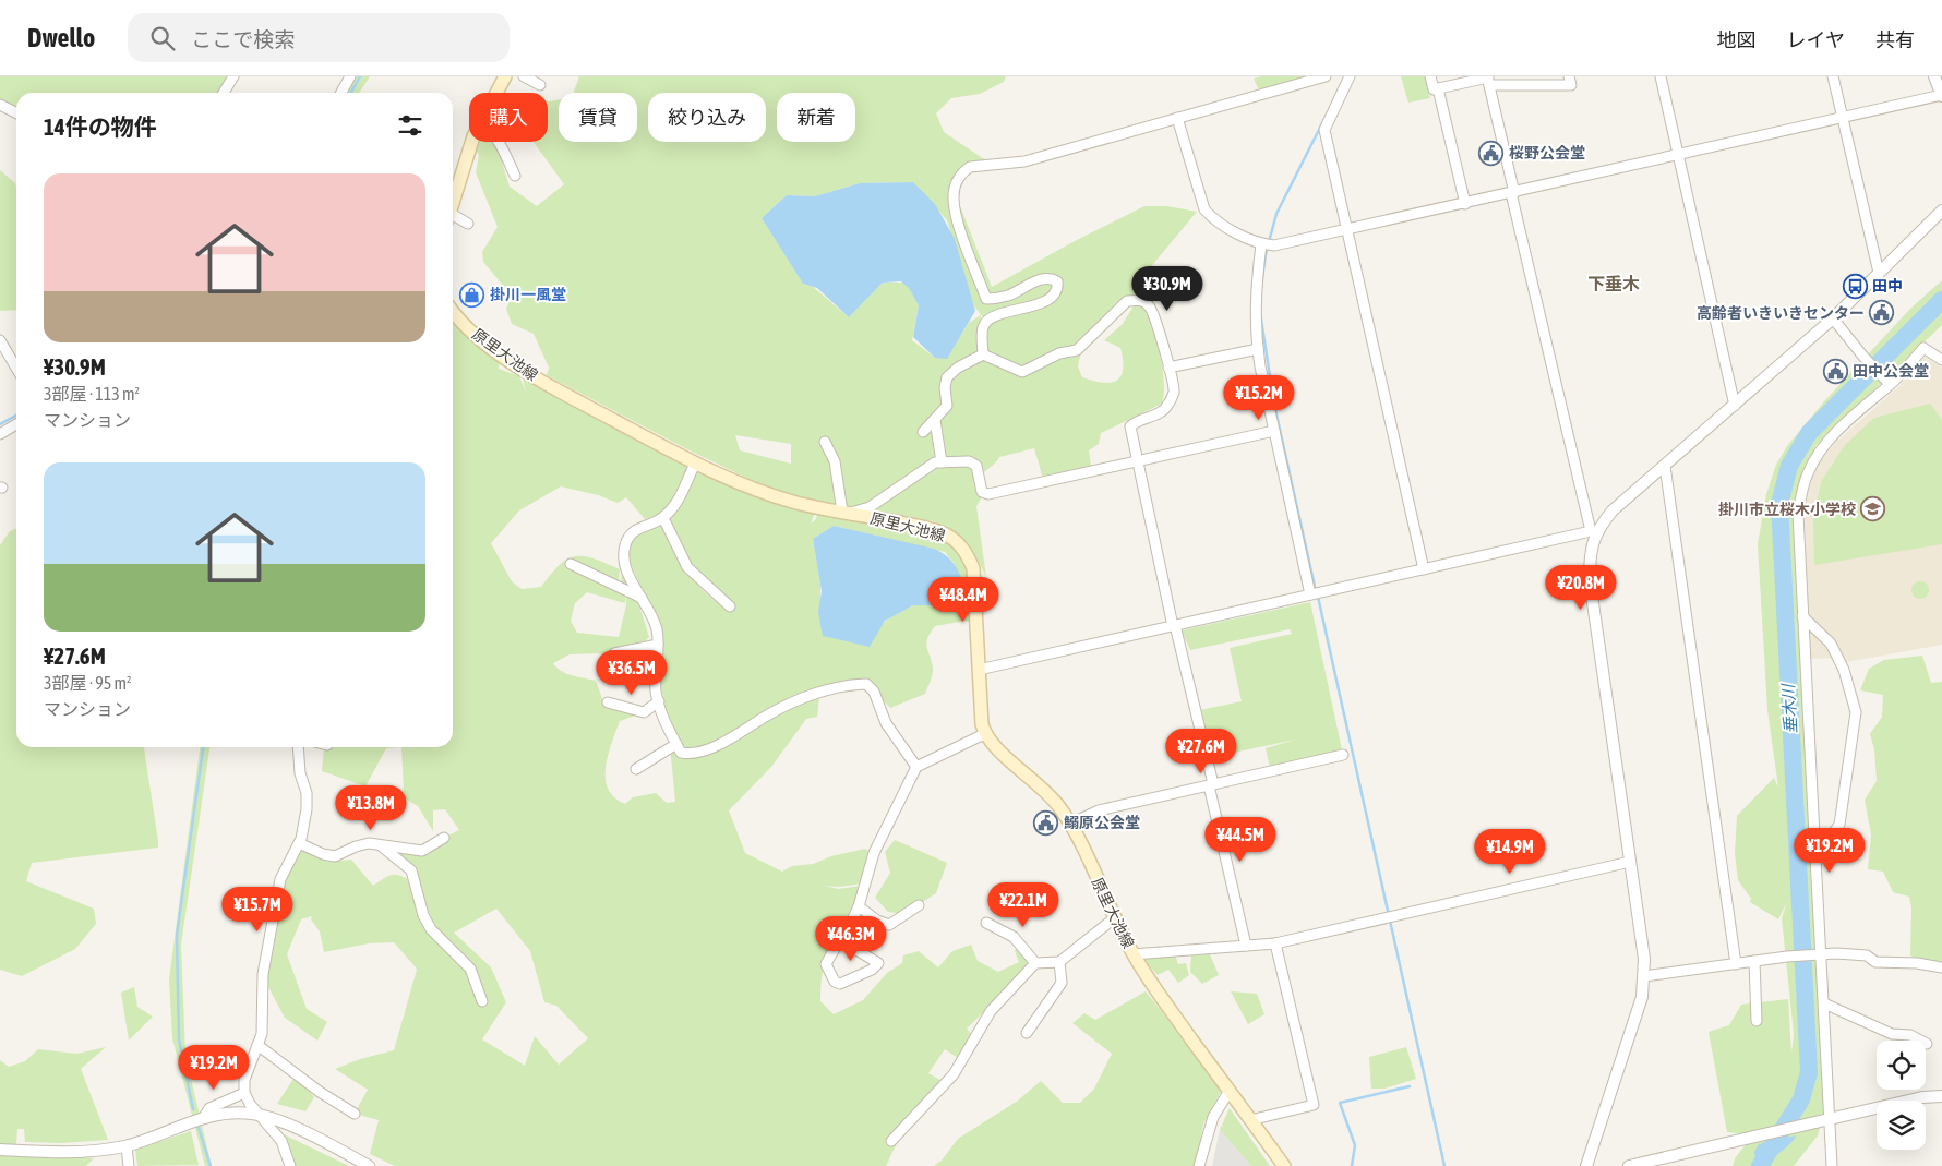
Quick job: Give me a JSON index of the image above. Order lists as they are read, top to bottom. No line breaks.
{"streets":{"main road":["原里大池線"]},"districts":["下垂木"],"water":["垂木川"],"places":{"public building":["桜野公会堂","高齢者いきいきセンター","田中公会堂","鰯原公会堂"],"bus stop":["田中"],"shop":["掛川一風堂"],"school or university":["掛川市立桜木小学校"]},"page":{"header":"Dwello","search":"ここで検索","nav":["地図","レイヤ","共有"],"chip":["購入","賃貸","絞り込み","新着"],"heading":"14件の物件","list":[{"name":"¥30.9M","note":"3部屋 · 113 m² · マンション"},{"name":"¥27.6M","note":"3部屋 · 95 m² · マンション"}],"price":["¥30.9M","¥15.2M","¥20.8M","¥48.4M","¥36.5M","¥27.6M","¥13.8M","¥44.5M","¥19.2M","¥14.9M","¥22.1M","¥15.7M","¥46.3M","¥19.2M"]}}
